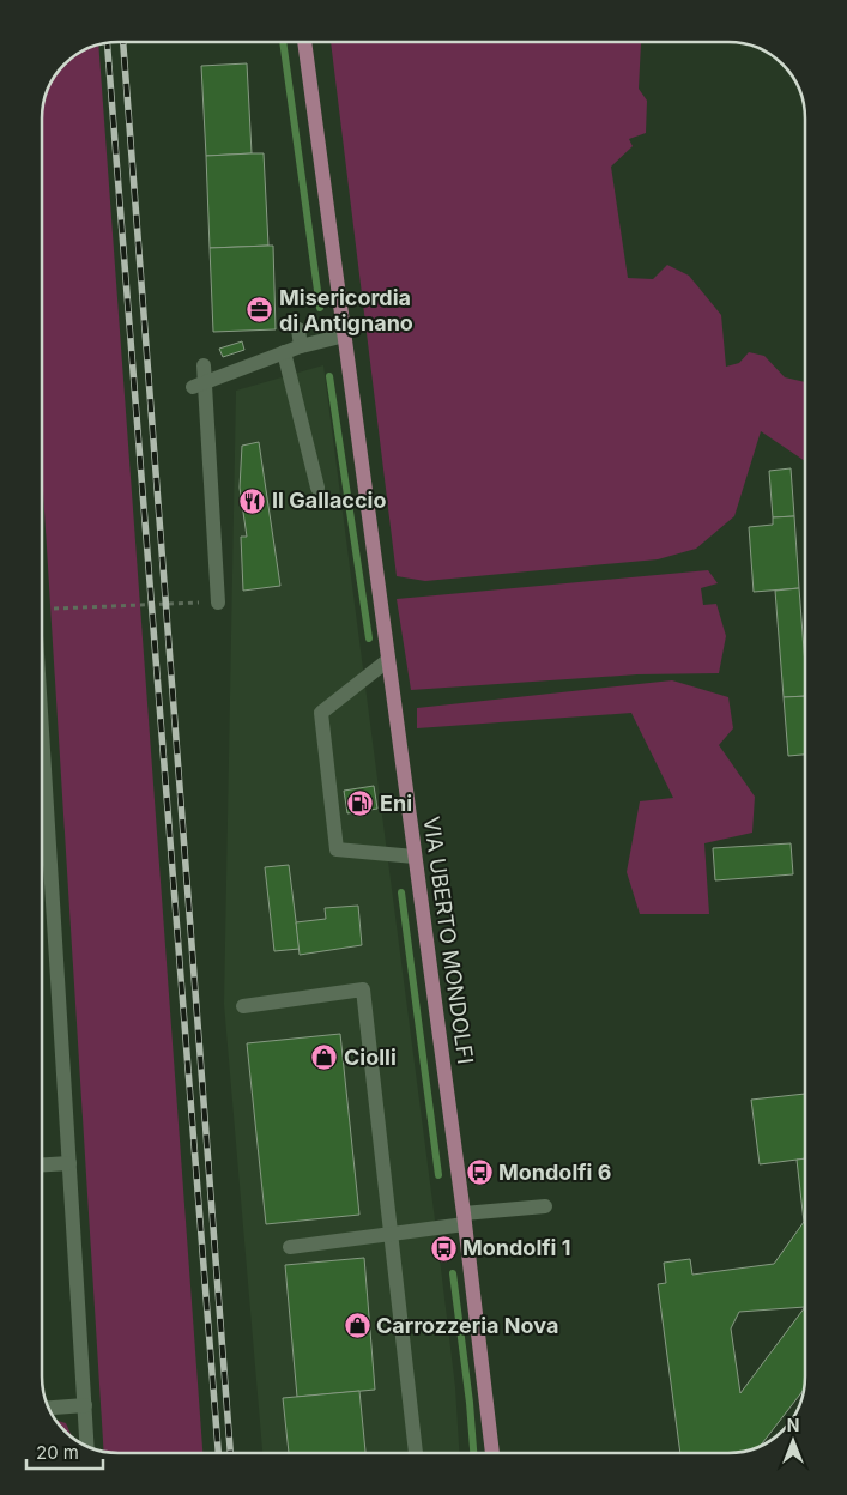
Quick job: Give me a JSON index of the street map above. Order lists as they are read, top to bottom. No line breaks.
{"streets":{"main road":["VIA UBERTO MONDOLFI"]},"places":{"office":["Misericordia di Antignano"],"restaurant":["Il Gallaccio"],"fuel station":["Eni"],"shop":["Ciolli","Carrozzeria Nova"],"bus stop":["Mondolfi 6","Mondolfi 1"]},"scale_bar":"20 m","north":"top"}
